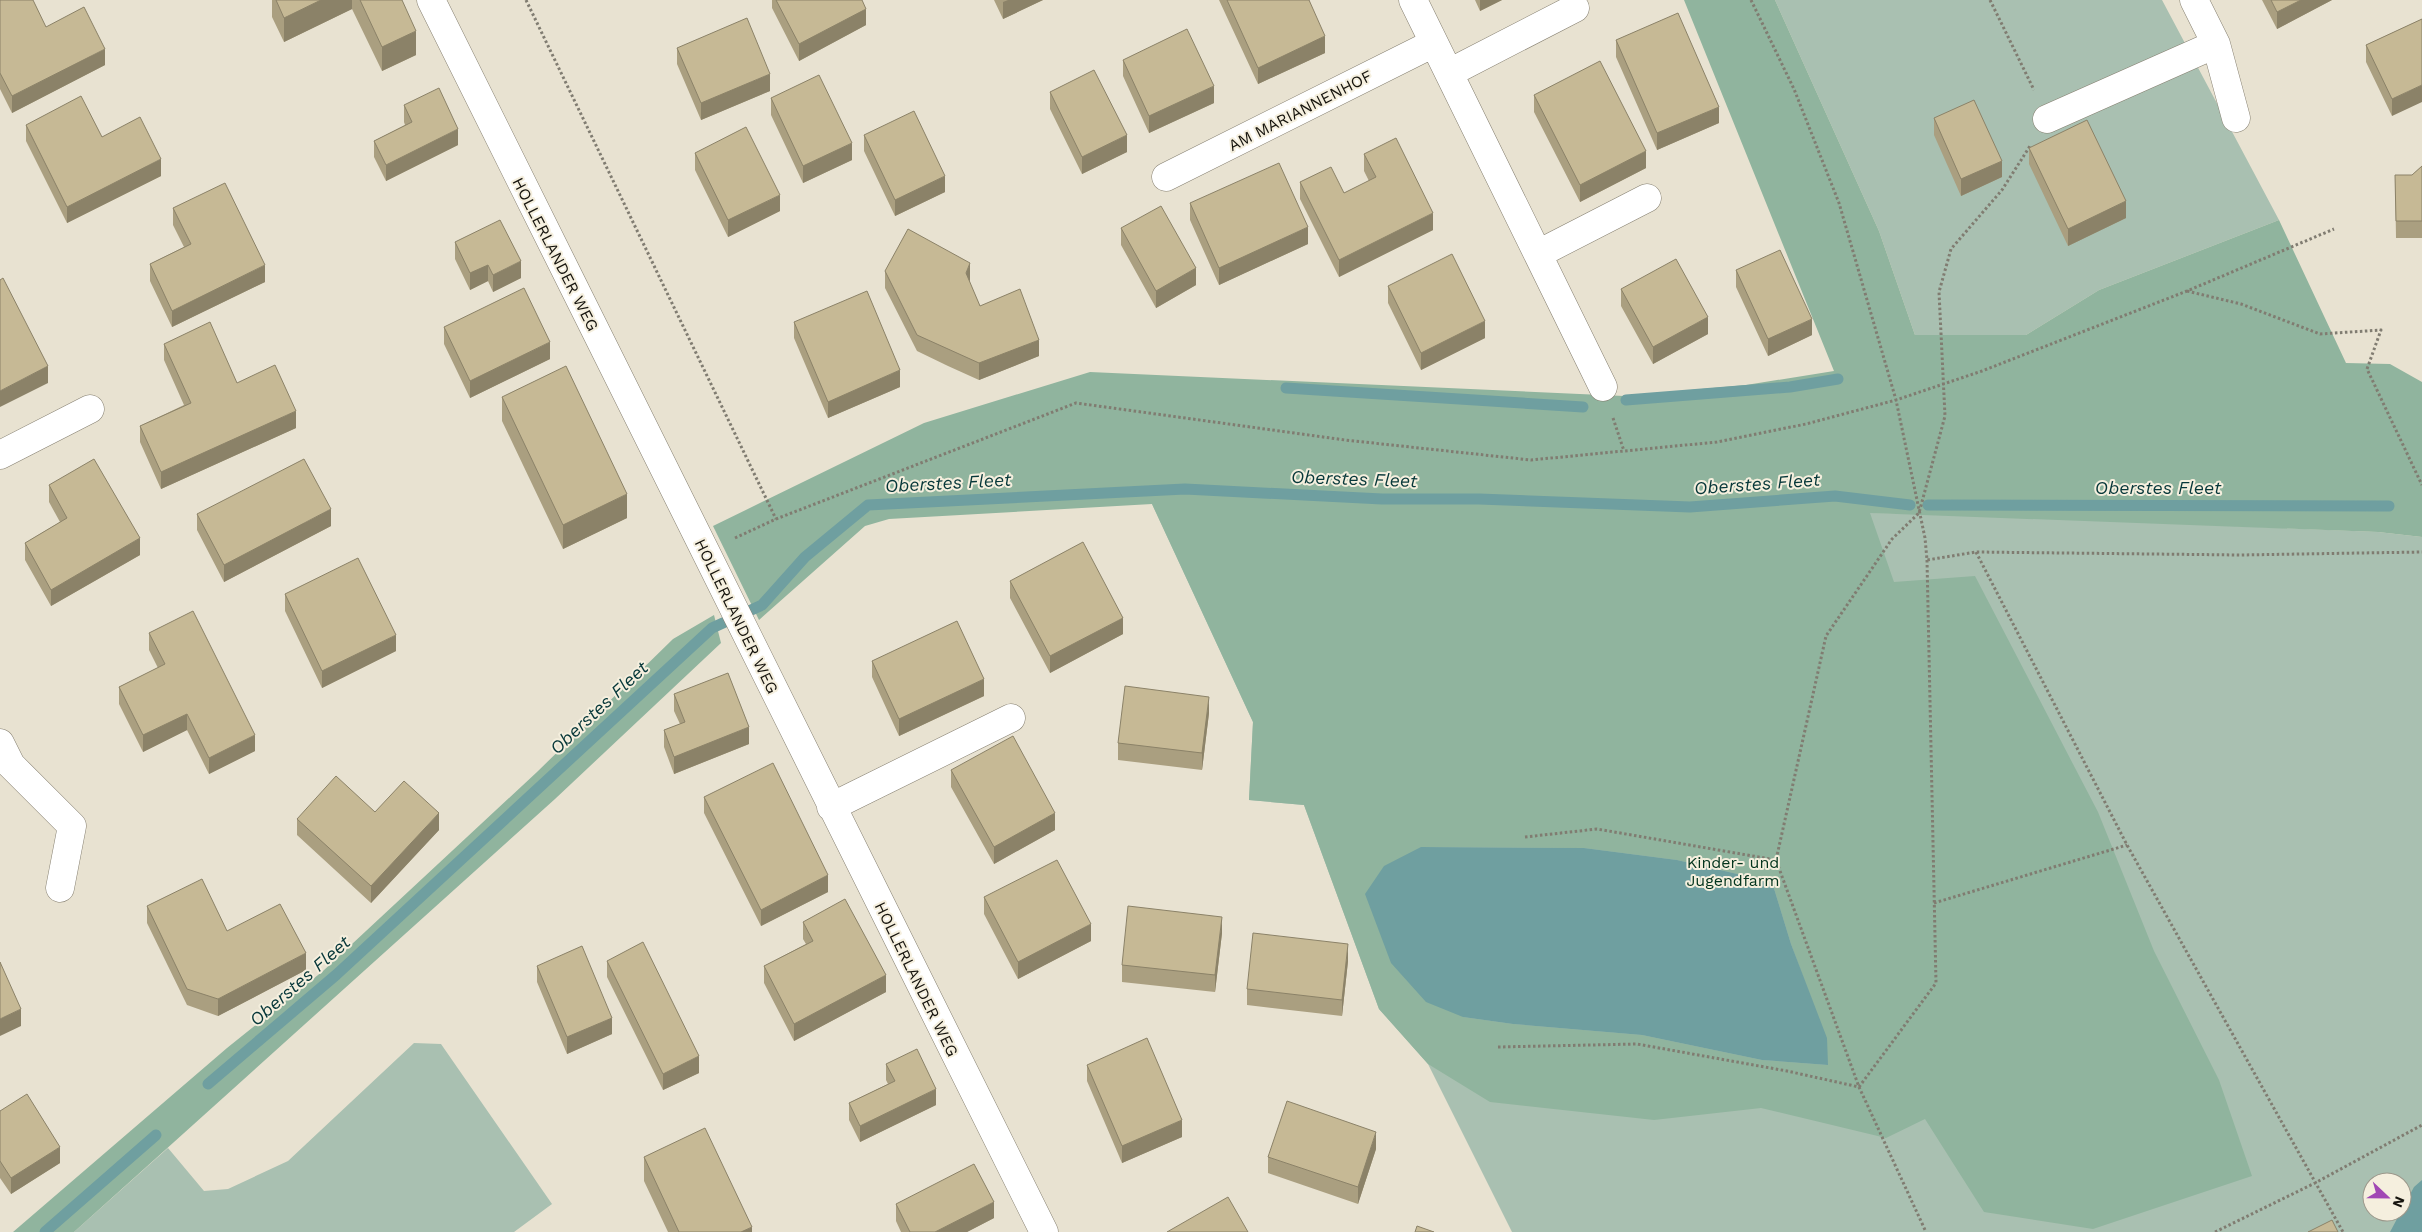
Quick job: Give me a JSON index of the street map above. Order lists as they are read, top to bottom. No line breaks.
{"streets":{"street":["AM MARIANNENHOF","HOLLERLANDER WEG"]},"water":["Oberstes Fleet"],"parks":["Kinder- und Jugendfarm"],"north":"right"}
